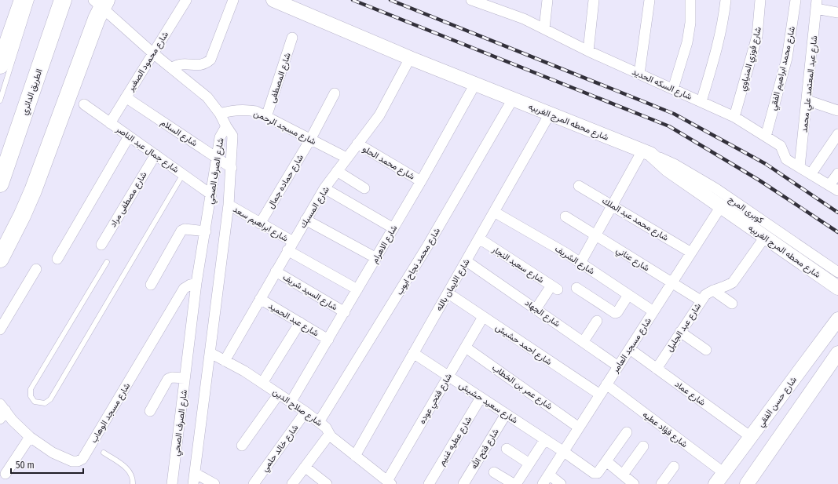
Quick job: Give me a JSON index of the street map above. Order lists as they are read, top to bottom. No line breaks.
{"streets":{"highway":["الطريق الدائري"],"main road":["شارع محطه المرج الغربيه","شارع حسن الفقي"],"street":["شارع فوزي المنياوي","شارع محمود الصغير","شارع محمد ابراهيم الفقي","شارع المصطفى","شارع السكه الحديد","شارع عبد المعتمد علي محمد","شارع مسجد الرحمن","شارع السلام","شارع جمال عبد الناصر","شارع محمد الحلو","شارع الصرف الصحي","شارع حماده جمال","شارع مصطفى مراد","شارع المسبك","كوبرى المرج","شارع محمد عبد الملك","شارع ابراهيم سعد","شارع الاهرام","شارع عناني","شارع الشريف","شارع محمد نجاح ايوب","شارع سعيد النجار","شارع الايمان بالله","شارع السيد شريف","شارع الجهاد","شارع عبد الحميد","شارع عبد الجليل","شارع احمد حشيش","شارع مسجد العامر","شارع عمر بن الخطاب","شارع عماد","شارع فتحي عوده","شارع سعيد حشيش","شارع صلاح الدين","شارع مسجد الوهاب","شارع فؤاد عطيه","شارع عطيه غنيم","شارع خالد حلمي","شارع فتح الله"]},"crossings":[["شارع فوزي المنياوي","شارع السكه الحديد"],["شارع محمود الصغير","شارع السلام"],["شارع محمود الصغير","شارع جمال عبد الناصر"],["شارع محمد ابراهيم الفقي","شارع السكه الحديد"],["شارع المصطفى","شارع مسجد الرحمن"],["شارع السكه الحديد","شارع عبد المعتمد علي محمد"],["شارع محطه المرج الغربيه","شارع المسبك"],["شارع محطه المرج الغربيه","كوبرى المرج"],["شارع محطه المرج الغربيه","شارع الاهرام"],["شارع محطه المرج الغربيه","شارع محمد نجاح ايوب"],["شارع محطه المرج الغربيه","شارع الايمان بالله"],["شارع محطه المرج الغربيه","شارع مسجد العامر"],["شارع مسجد الرحمن","شارع حماده جمال"],["شارع مسجد الرحمن","شارع المسبك"],["شارع السلام","شارع الصرف الصحي"],["شارع جمال عبد الناصر","شارع الصرف الصحي"],["شارع جمال عبد الناصر","شارع مصطفى مراد"],["شارع محمد الحلو","شارع المسبك"],["شارع محمد الحلو","شارع الاهرام"],["شارع الصرف الصحي","شارع ابراهيم سعد"],["شارع الصرف الصحي","شارع صلاح الدين"],["شارع الصرف الصحي","شارع مسجد الوهاب"],["شارع حماده جمال","شارع ابراهيم سعد"],["شارع المسبك","شارع ابراهيم سعد"],["شارع المسبك","شارع السيد شريف"],["شارع المسبك","شارع عبد الحميد"],["شارع المسبك","شارع صلاح الدين"],["شارع محمد عبد الملك","شارع مسجد العامر"],["شارع ابراهيم سعد","شارع الاهرام"],["شارع الاهرام","شارع السيد شريف"],["شارع الاهرام","شارع عبد الحميد"],["شارع الاهرام","شارع صلاح الدين"],["شارع عناني","شارع عبد الجليل"],["شارع عناني","شارع مسجد العامر"],["شارع الشريف","شارع الايمان بالله"],["شارع الشريف","شارع مسجد العامر"],["شارع محمد نجاح ايوب","شارع صلاح الدين"],["شارع سعيد النجار","شارع الايمان بالله"],["شارع سعيد النجار","شارع الجهاد"],["شارع الايمان بالله","شارع الجهاد"],["شارع الايمان بالله","شارع احمد حشيش"],["شارع الايمان بالله","شارع سعيد حشيش"],["شارع الايمان بالله","شارع صلاح الدين"],["شارع الجهاد","شارع مسجد العامر"],["شارع عبد الجليل","شارع عماد"],["شارع احمد حشيش","شارع مسجد العامر"],["شارع احمد حشيش","شارع فتحي عوده"],["شارع مسجد العامر","شارع عمر بن الخطاب"],["شارع مسجد العامر","شارع عماد"],["شارع مسجد العامر","شارع سعيد حشيش"],["شارع مسجد العامر","شارع فؤاد عطيه"],["شارع عمر بن الخطاب","شارع فتحي عوده"],["شارع عماد","شارع حسن الفقي"],["شارع فتحي عوده","شارع سعيد حشيش"],["شارع فتحي عوده","شارع صلاح الدين"],["شارع حسن الفقي","شارع فؤاد عطيه"],["شارع سعيد حشيش","شارع عطيه غنيم"],["شارع سعيد حشيش","شارع فتح الله"],["شارع صلاح الدين","شارع خالد حلمي"]],"scale_bar":"50 m"}
